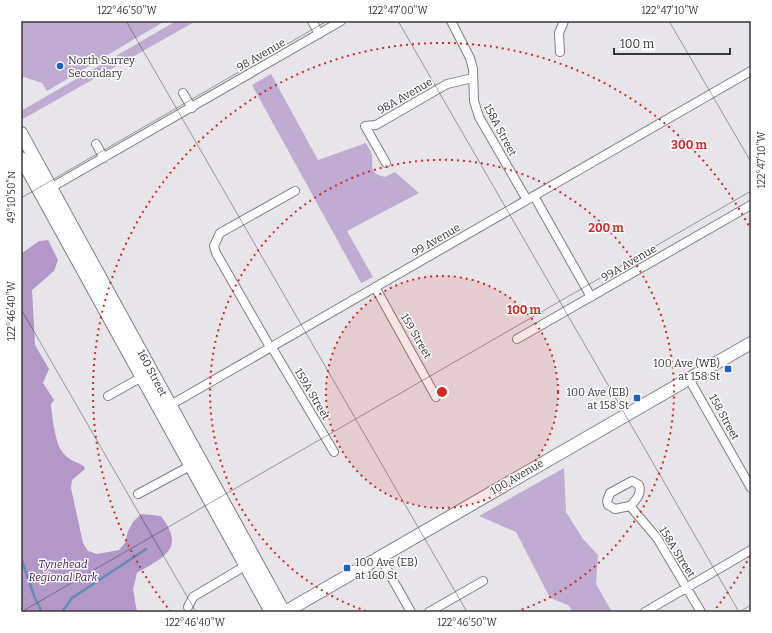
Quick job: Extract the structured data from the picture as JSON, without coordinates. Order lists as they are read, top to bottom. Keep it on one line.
{"streets":{"main road":["160 Street","100 Avenue"],"street":["98 Avenue","98A Avenue","158A Street","99 Avenue","99A Avenue","159 Street","159A Street","158 Street"]},"crossings":[["98 Avenue","160 Street"],["98A Avenue","158A Street"],["158A Street","99 Avenue"],["158A Street","99A Avenue"],["99 Avenue","159 Street"],["99 Avenue","160 Street"],["99 Avenue","159A Street"],["160 Street","100 Avenue"],["158 Street","100 Avenue"]],"parks":["Tynehead Regional Park"],"places":{"other":["North Surrey Secondary"],"transit":["100 Ave (WB) at 158 St","100 Ave (EB) at 158 St","100 Ave (EB) at 160 St"]},"scale_bar":"100 m","coordinates":["122°46'50\"W","122°47'00\"W","122°47'10\"W","49°10'50\"N","122°46'40\"W"],"rings":["300 m","200 m","100 m"]}
